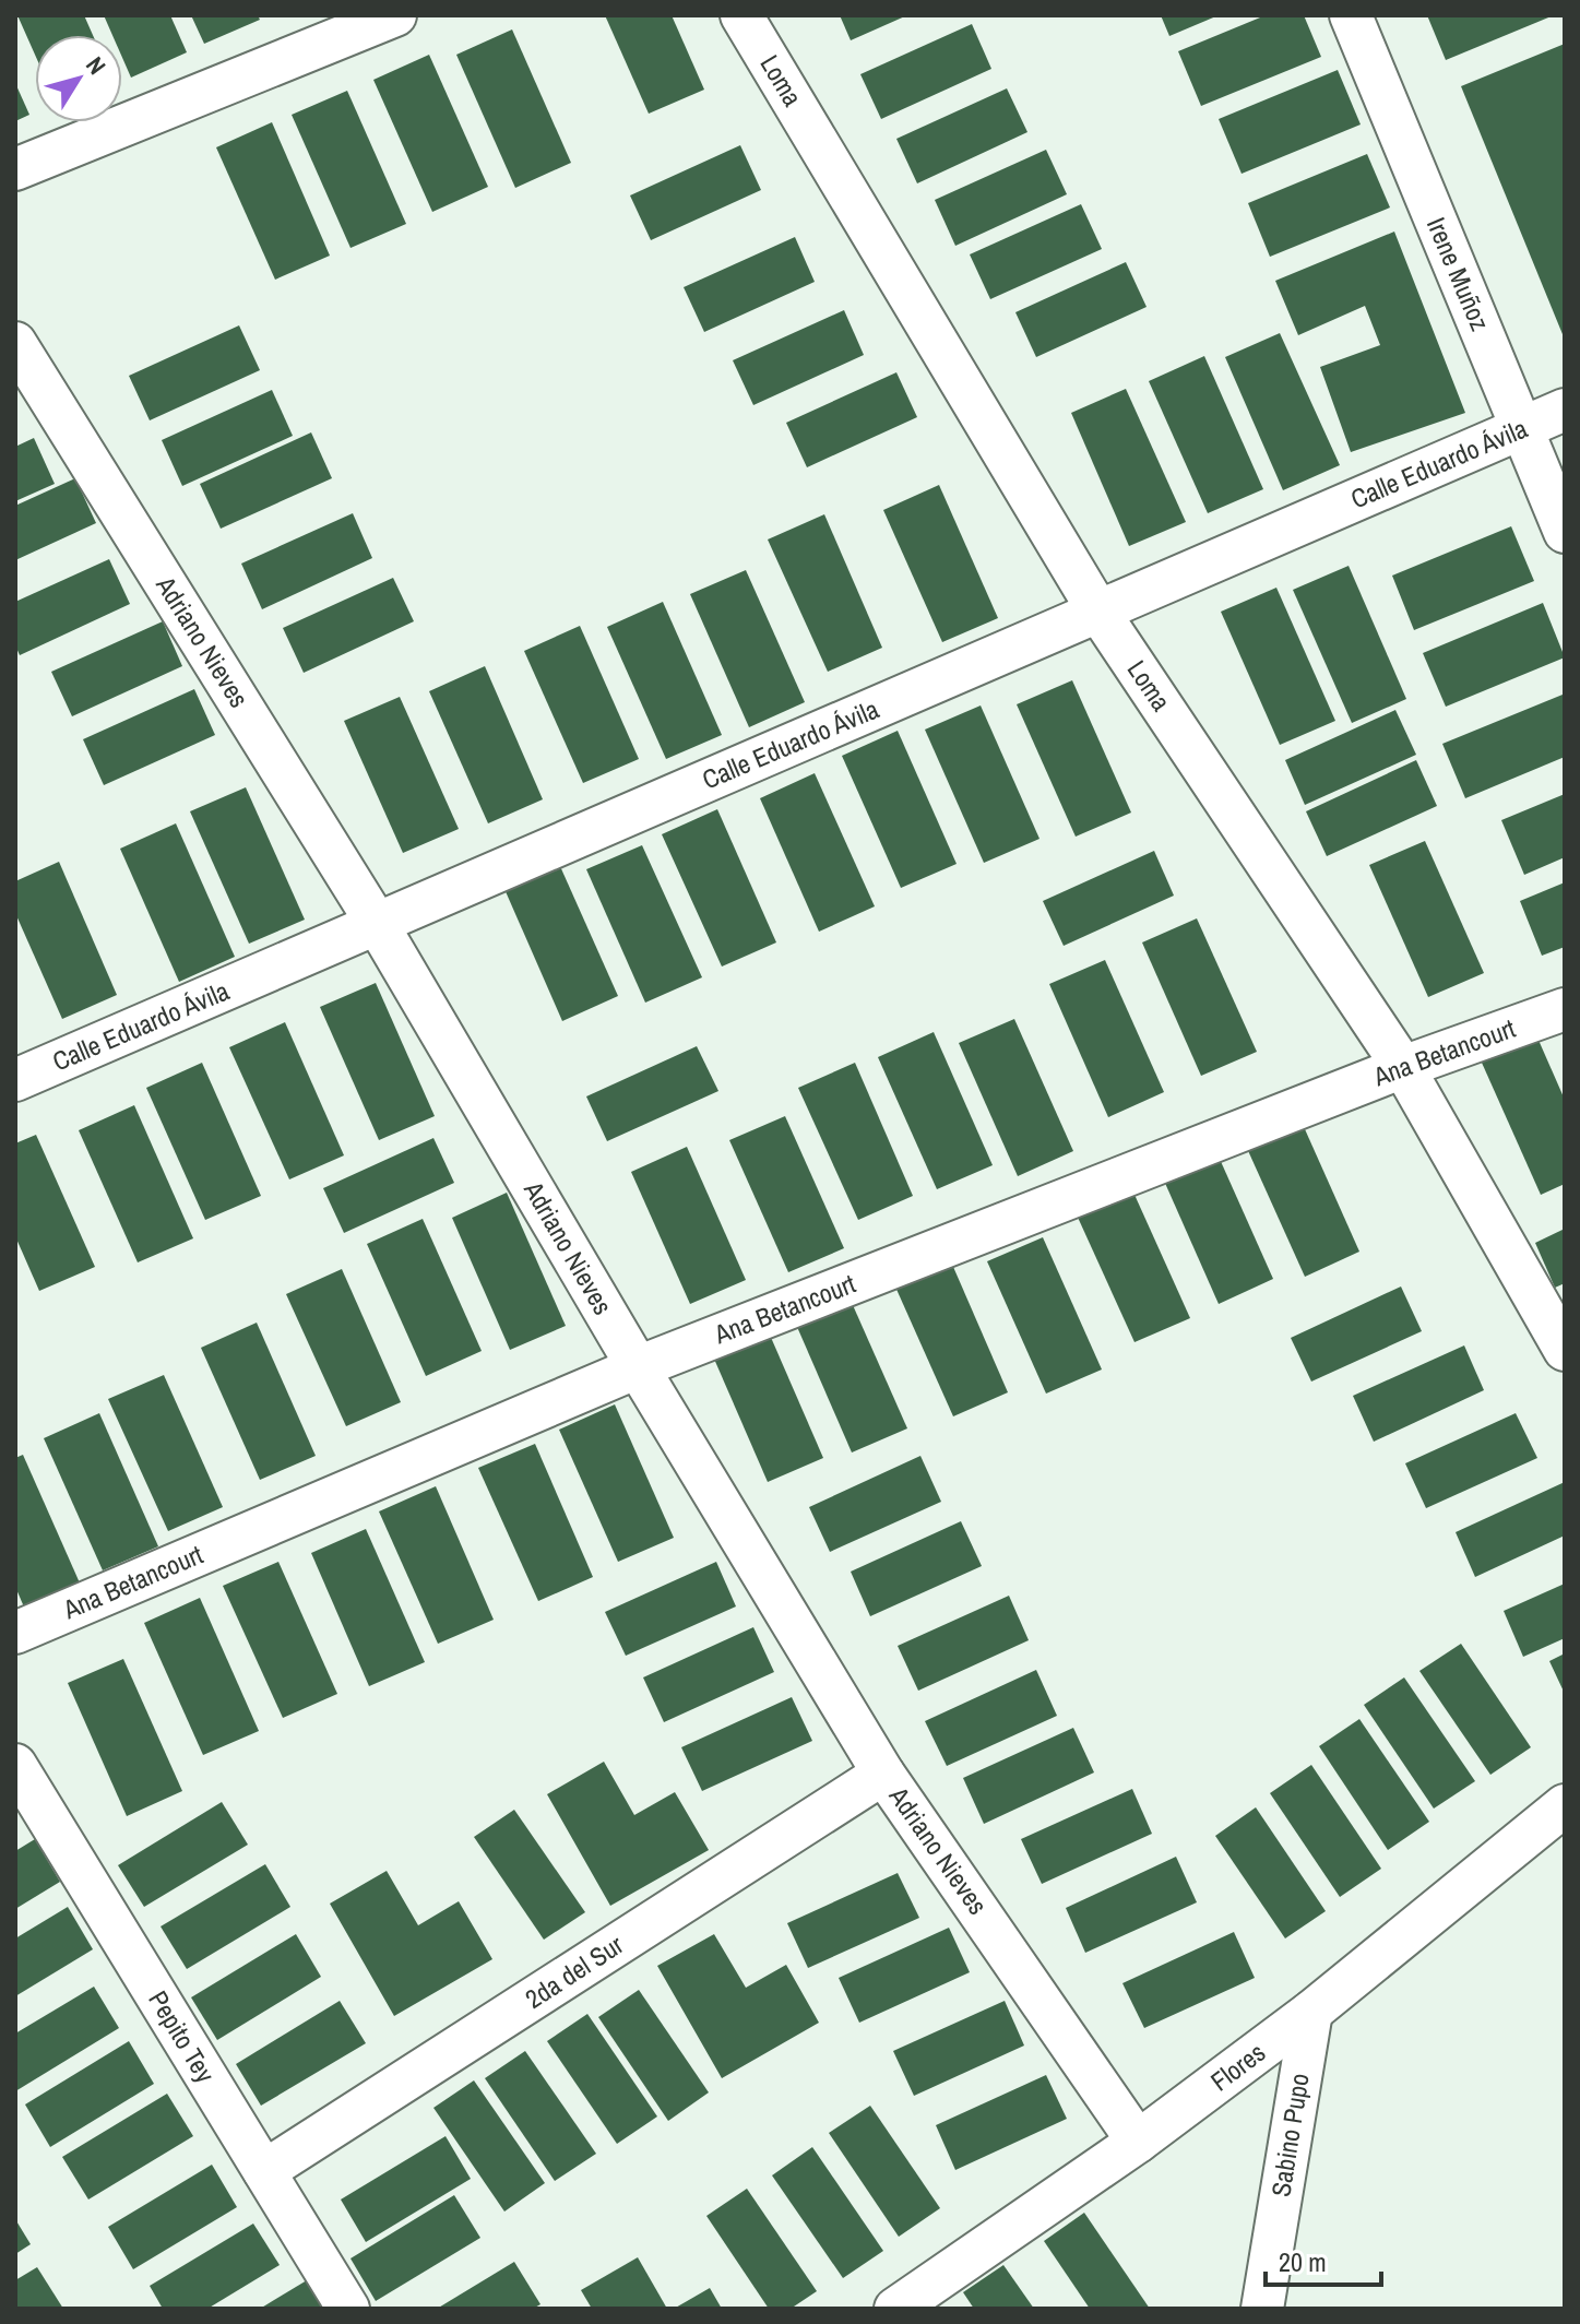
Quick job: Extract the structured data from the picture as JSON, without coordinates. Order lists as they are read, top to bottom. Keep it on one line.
{"streets":{"street":["Loma","Irene Muñoz","Calle Eduardo Ávila","Adriano Nieves","Ana Betancourt","2da del Sur","Pepito Tey","Flores","Sabino Pupo"]},"crossings":[["Loma","Calle Eduardo Ávila"],["Loma","Ana Betancourt"],["Irene Muñoz","Calle Eduardo Ávila"],["Calle Eduardo Ávila","Adriano Nieves"],["Adriano Nieves","Ana Betancourt"],["Adriano Nieves","2da del Sur"],["Adriano Nieves","Flores"],["2da del Sur","Pepito Tey"],["Flores","Sabino Pupo"]],"scale_bar":"20 m","north":"top right"}
